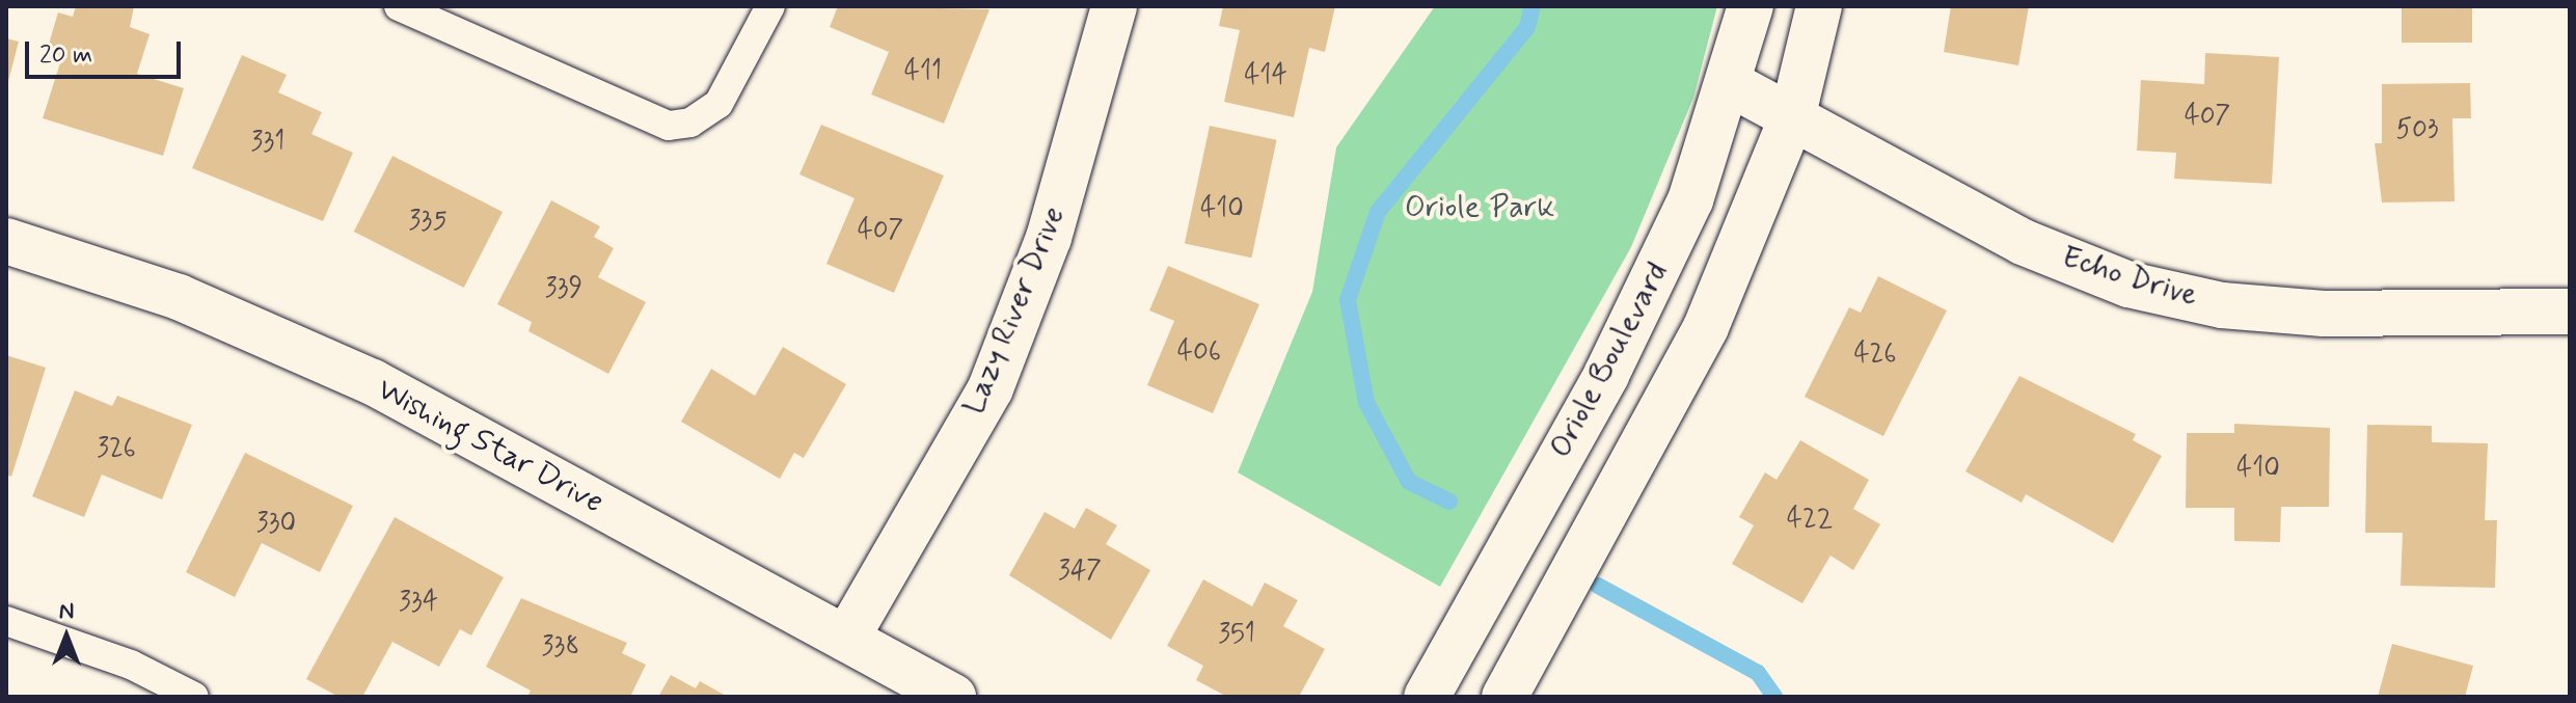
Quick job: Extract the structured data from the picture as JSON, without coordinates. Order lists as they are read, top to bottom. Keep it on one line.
{"streets":{"street":["Echo Drive","Lazy River Drive","Oriole Boulevard","Wishing Star Drive"]},"crossings":[["Echo Drive","Oriole Boulevard"],["Lazy River Drive","Wishing Star Drive"]],"parks":["Oriole Park"],"house_numbers":["411","414","407","503","331","410","335","407","339","406","426","326","410","422","330","347","334","351","338"],"scale_bar":"20 m","north":"top"}
